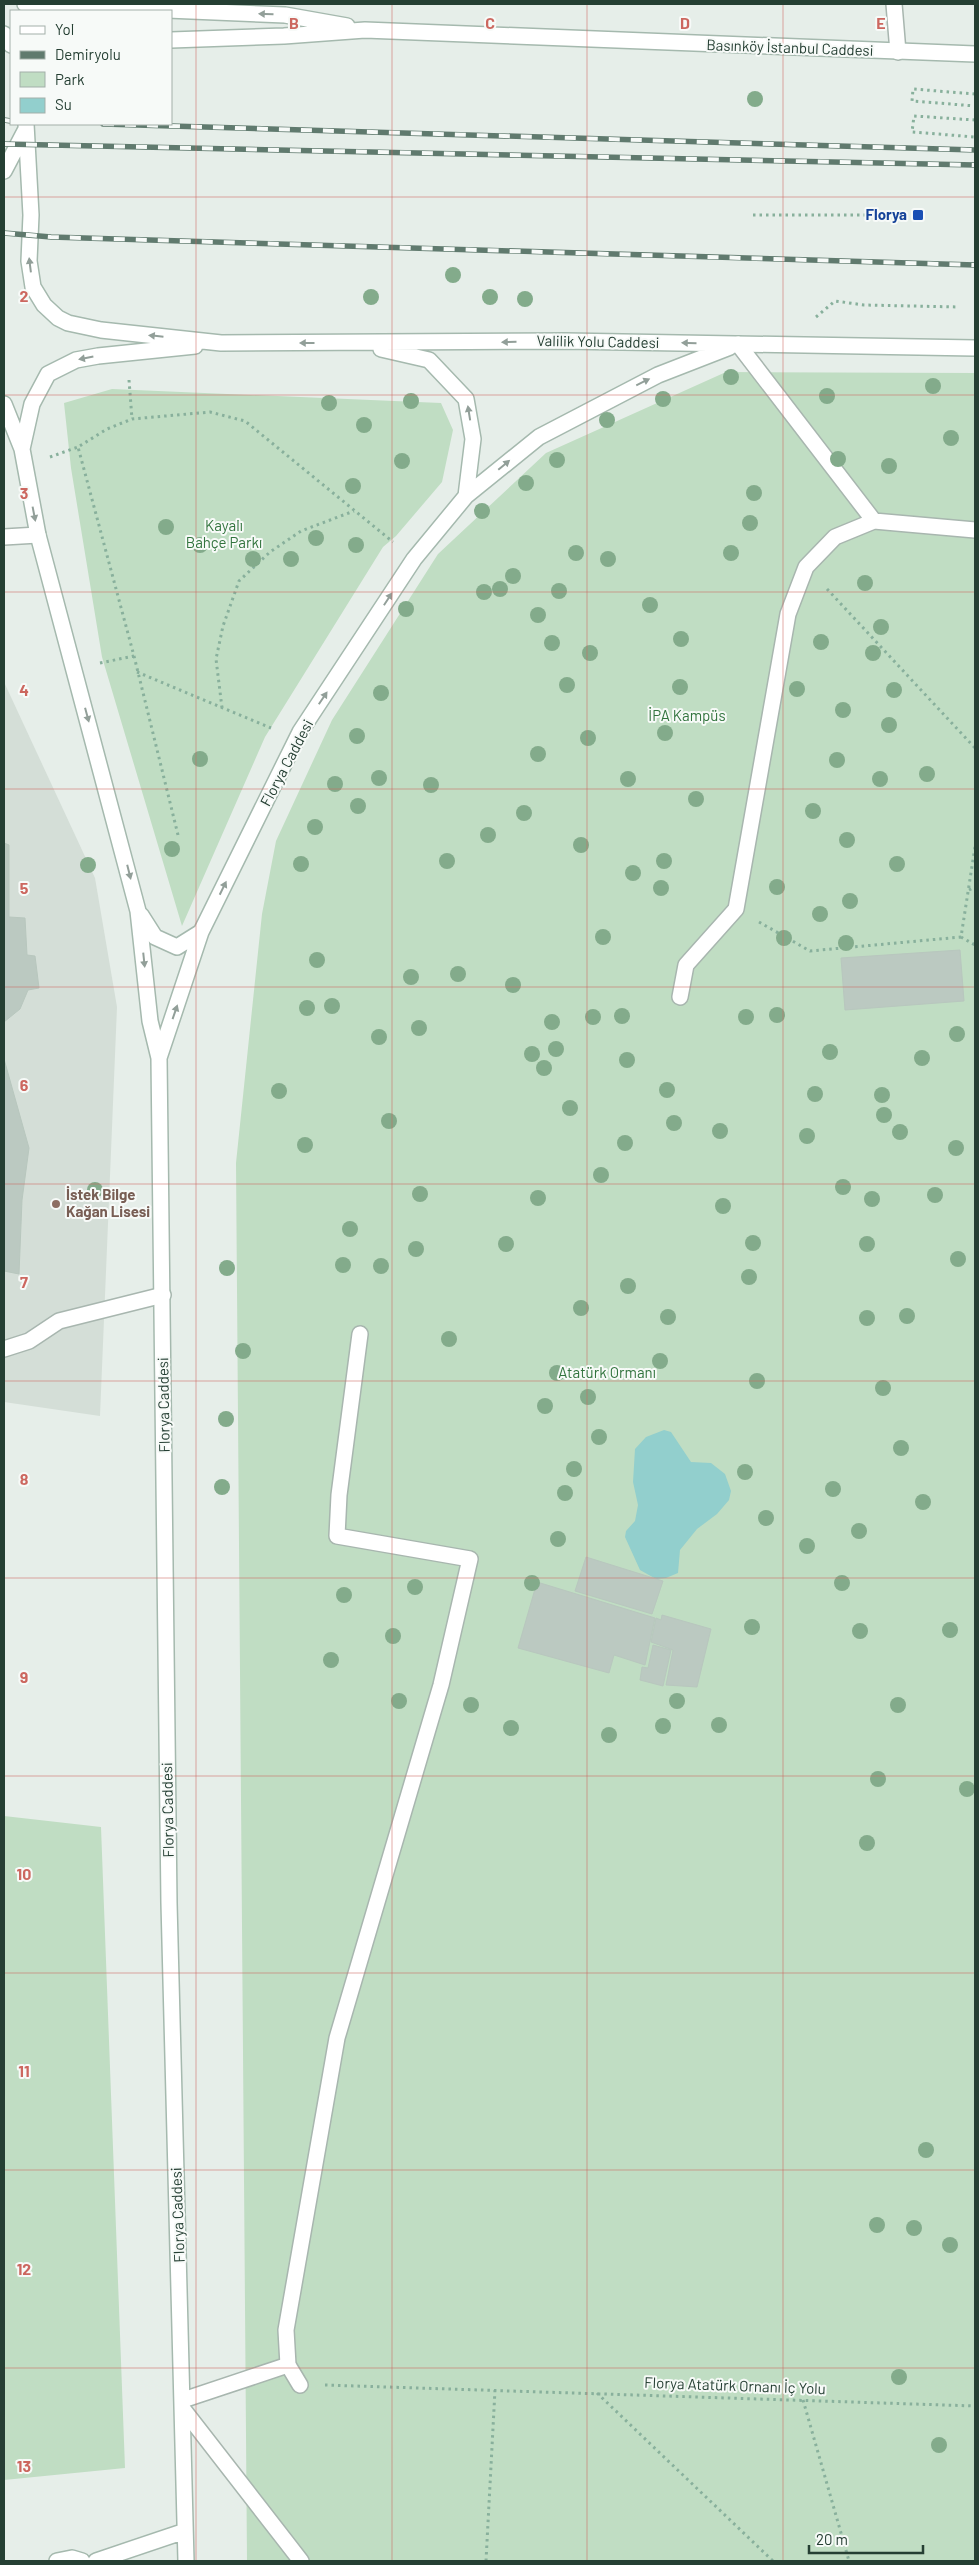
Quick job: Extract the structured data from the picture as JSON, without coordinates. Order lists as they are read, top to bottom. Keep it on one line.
{"streets":{"main road":["Basınköy İstanbul Caddesi","Valilik Yolu Caddesi","Florya Caddesi"],"path":["Florya Atatürk Ornanı İç Yolu"]},"crossings":[["Valilik Yolu Caddesi","Florya Caddesi"]],"one_way":["Valilik Yolu Caddesi"],"parks":["Kayalı Bahçe Parkı","İPA Kampüs","Atatürk Ormanı"],"places":{"transit":["Florya"],"other":["İstek Bilge Kağan Lisesi"]},"legend":["Yol","Demiryolu","Park","Su"],"scale_bar":"20 m","grid":{"columns":["B","C","D","E"],"rows":["2","3","4","5","6","7","8","9","10","11","12","13"]}}
